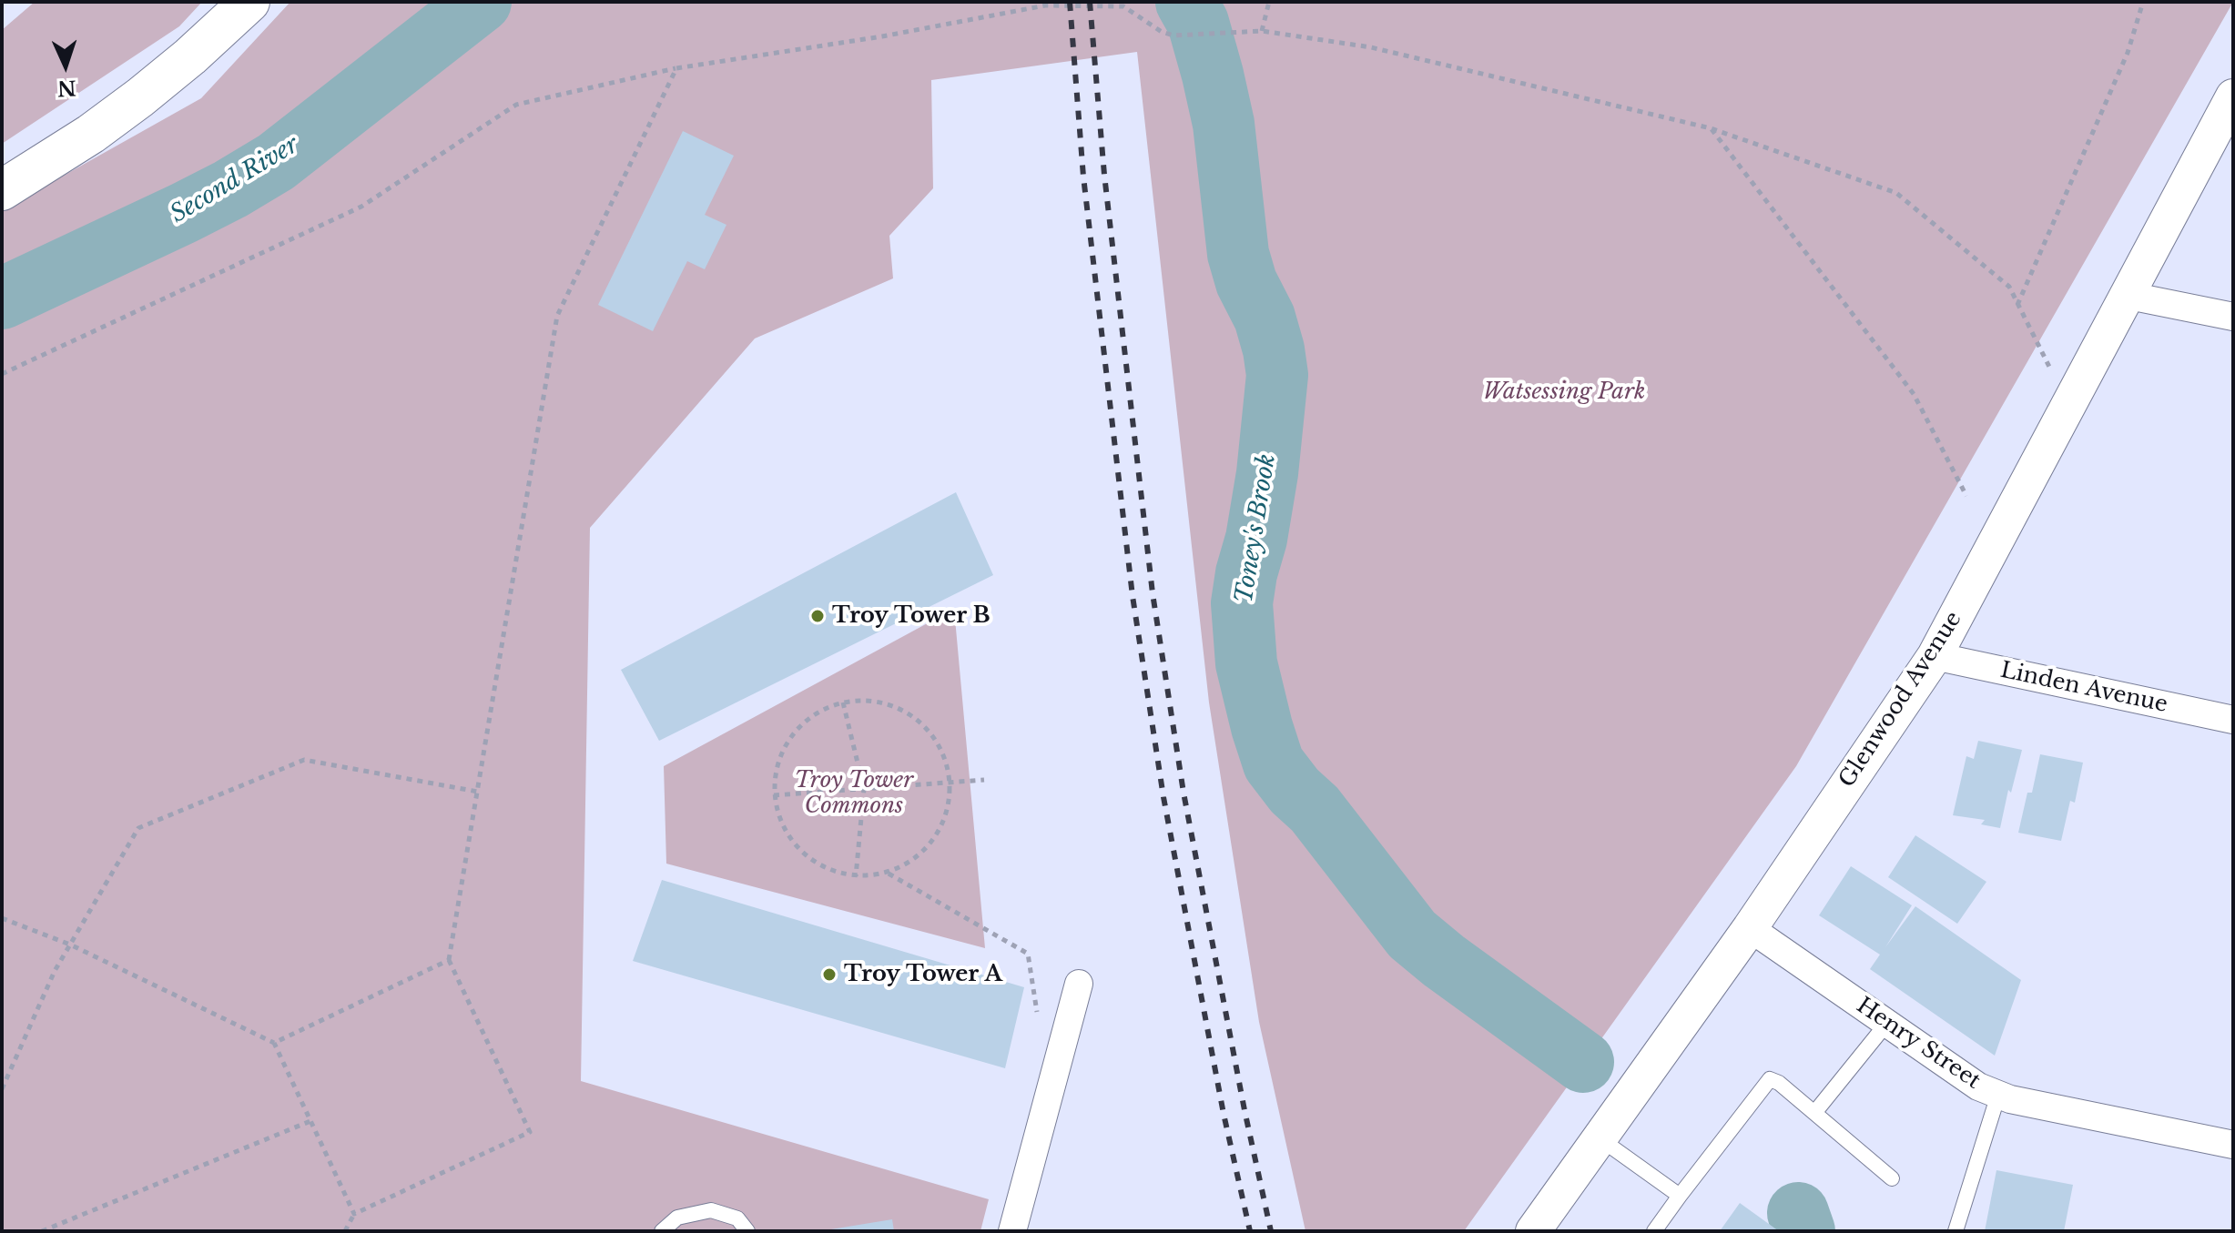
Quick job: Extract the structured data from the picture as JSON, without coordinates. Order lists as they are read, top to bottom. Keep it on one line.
{"streets":{"street":["Linden Avenue","Glenwood Avenue","Henry Street"]},"crossings":[["Linden Avenue","Glenwood Avenue"],["Glenwood Avenue","Henry Street"]],"water":["Second River","Toney's Brook"],"parks":["Watsessing Park","Troy Tower Commons"],"places":["Troy Tower B","Troy Tower A"],"north":"bottom"}
